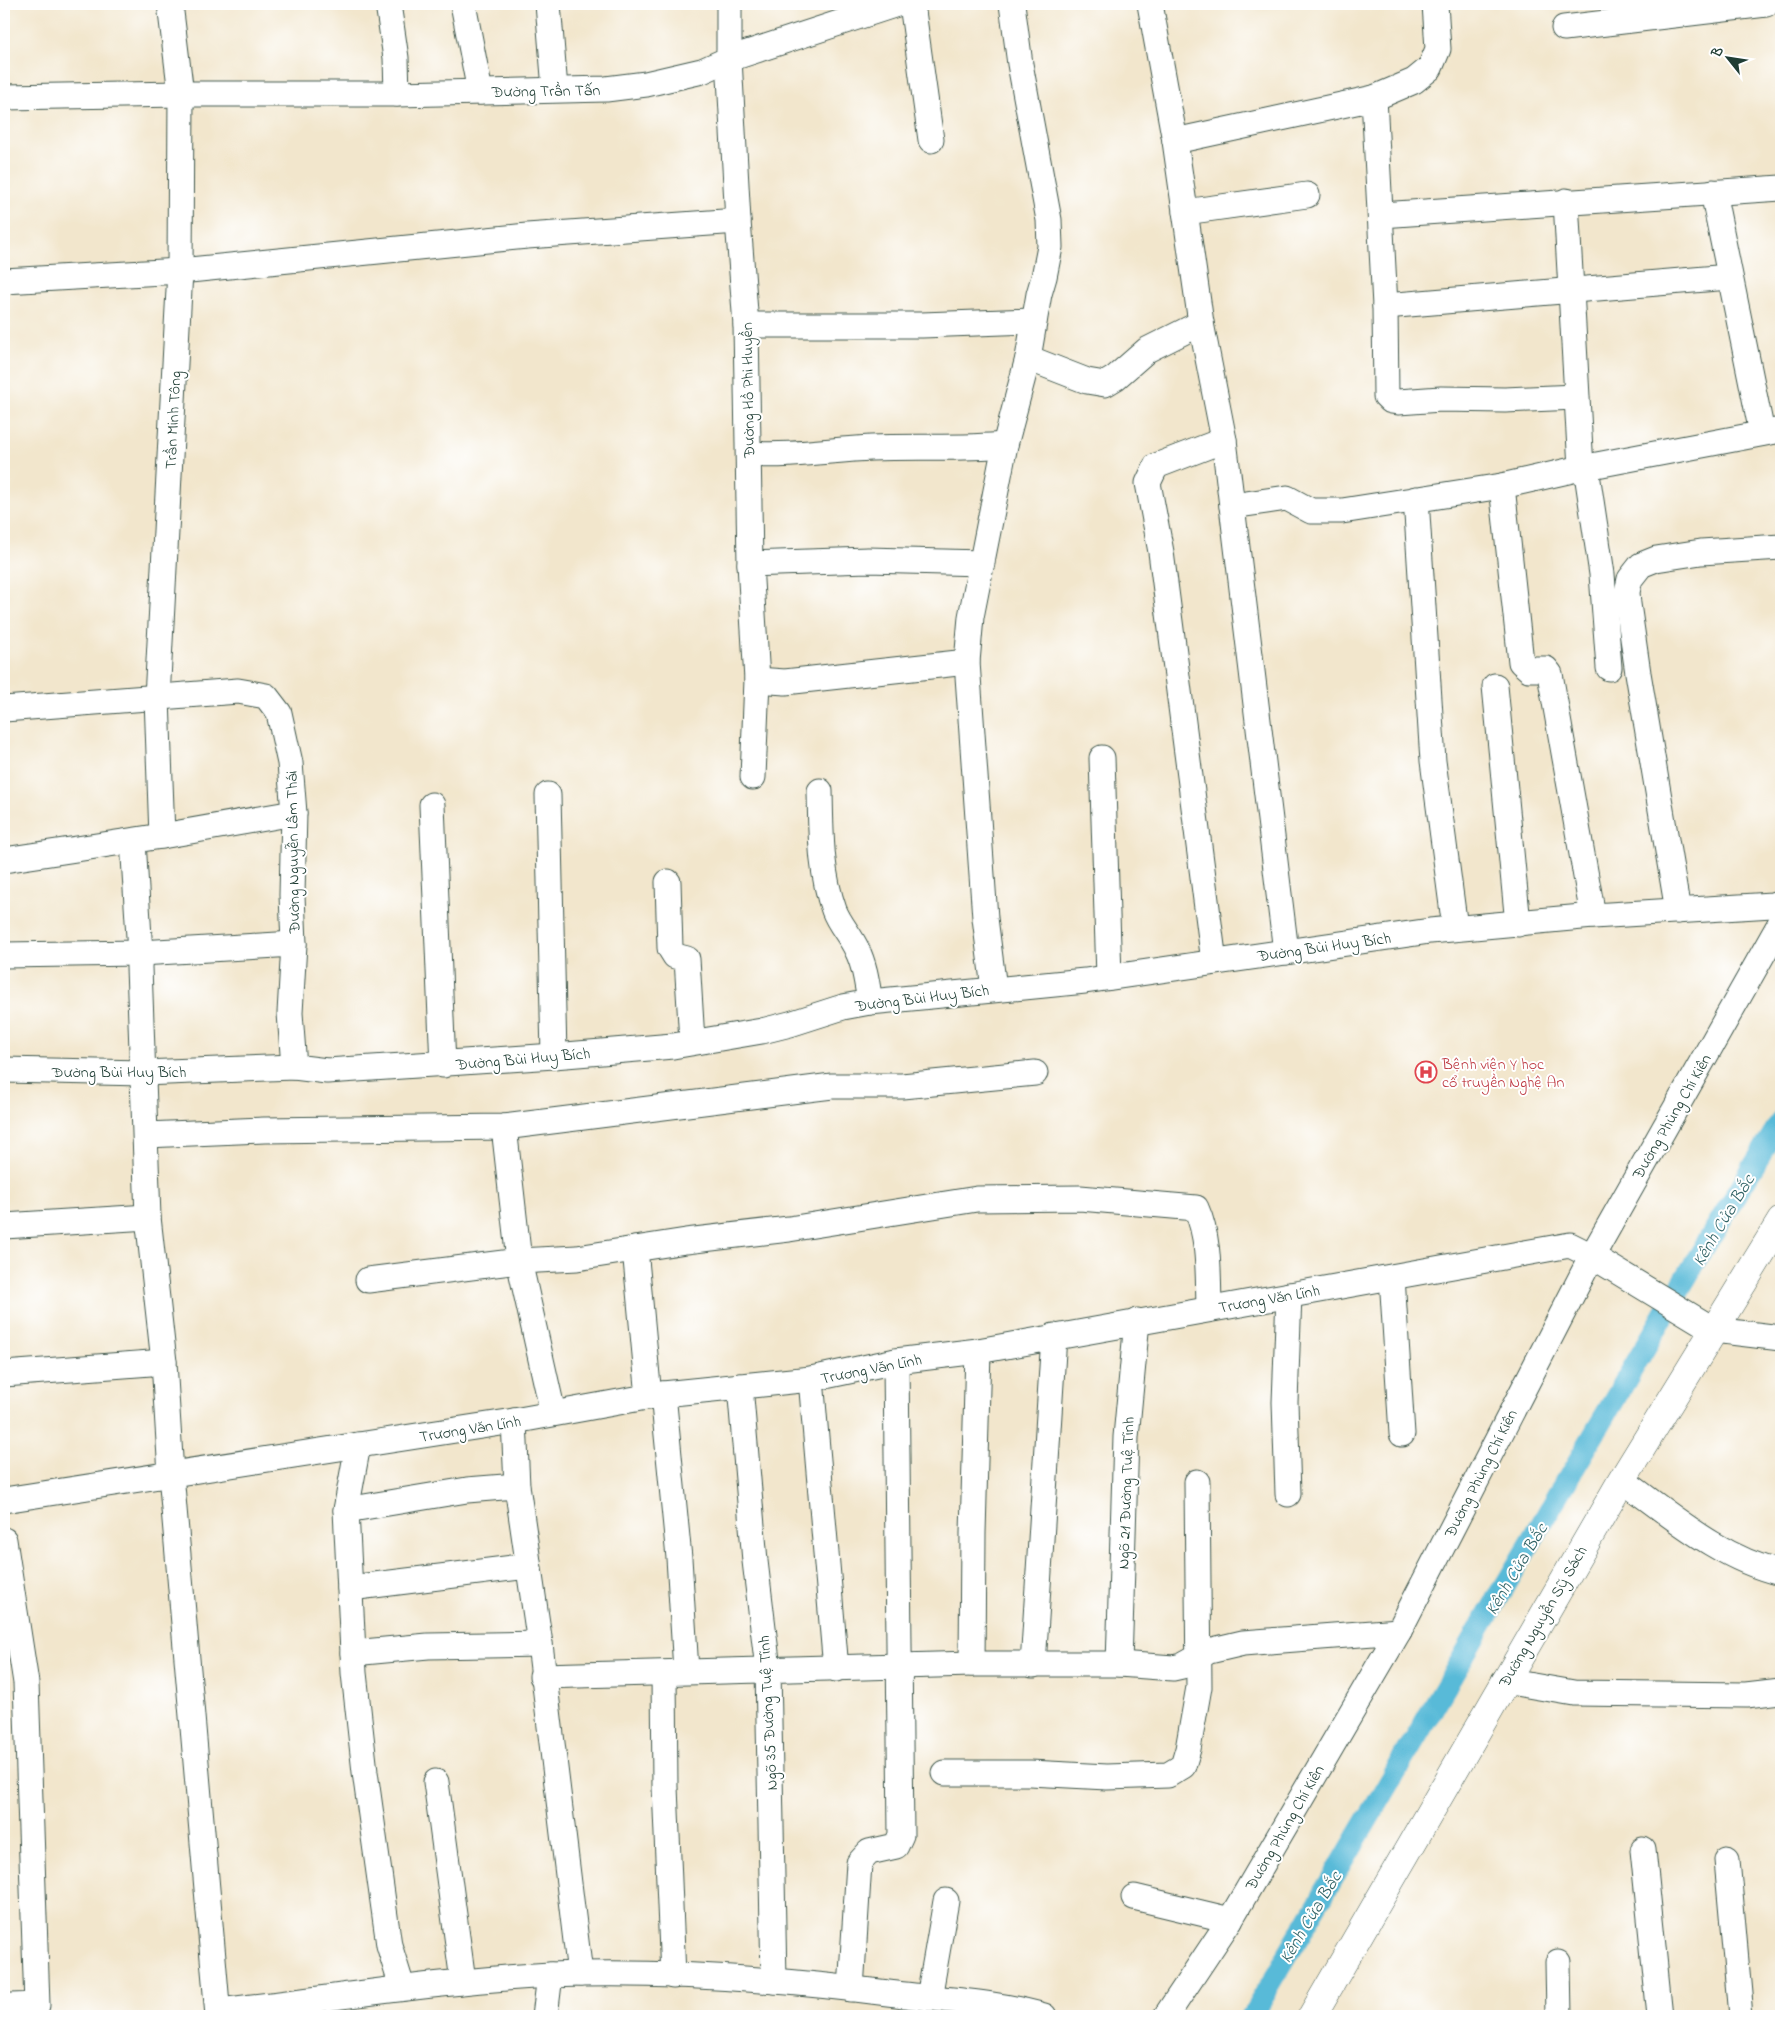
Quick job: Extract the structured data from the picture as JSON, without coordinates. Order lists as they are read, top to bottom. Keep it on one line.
{"streets":{"main road":["Đường Nguyễn Sỹ Sách"],"street":["Đường Trần Tấn","Đường Hồ Phi Huyền","Trần Minh Tông","Đường Nguyễn Lâm Thái","Đường Bùi Huy Bích","Đường Phùng Chí Kiên","Trương Văn Lĩnh","Ngõ 21 Đường Tuệ Tĩnh","Ngõ 35 Đường Tuệ Tĩnh"]},"crossings":[["Đường Trần Tấn","Đường Hồ Phi Huyền"],["Đường Trần Tấn","Trần Minh Tông"],["Trần Minh Tông","Đường Nguyễn Lâm Thái"],["Đường Nguyễn Lâm Thái","Đường Bùi Huy Bích"],["Đường Phùng Chí Kiên","Trương Văn Lĩnh"],["Trương Văn Lĩnh","Ngõ 21 Đường Tuệ Tĩnh"],["Trương Văn Lĩnh","Đường Nguyễn Sỹ Sách"],["Trương Văn Lĩnh","Ngõ 35 Đường Tuệ Tĩnh"]],"water":["Kênh Cửa Bắc"],"places":{"hospital":["Bệnh viện Y học cổ truyền Nghệ An"]},"north":"top left"}
